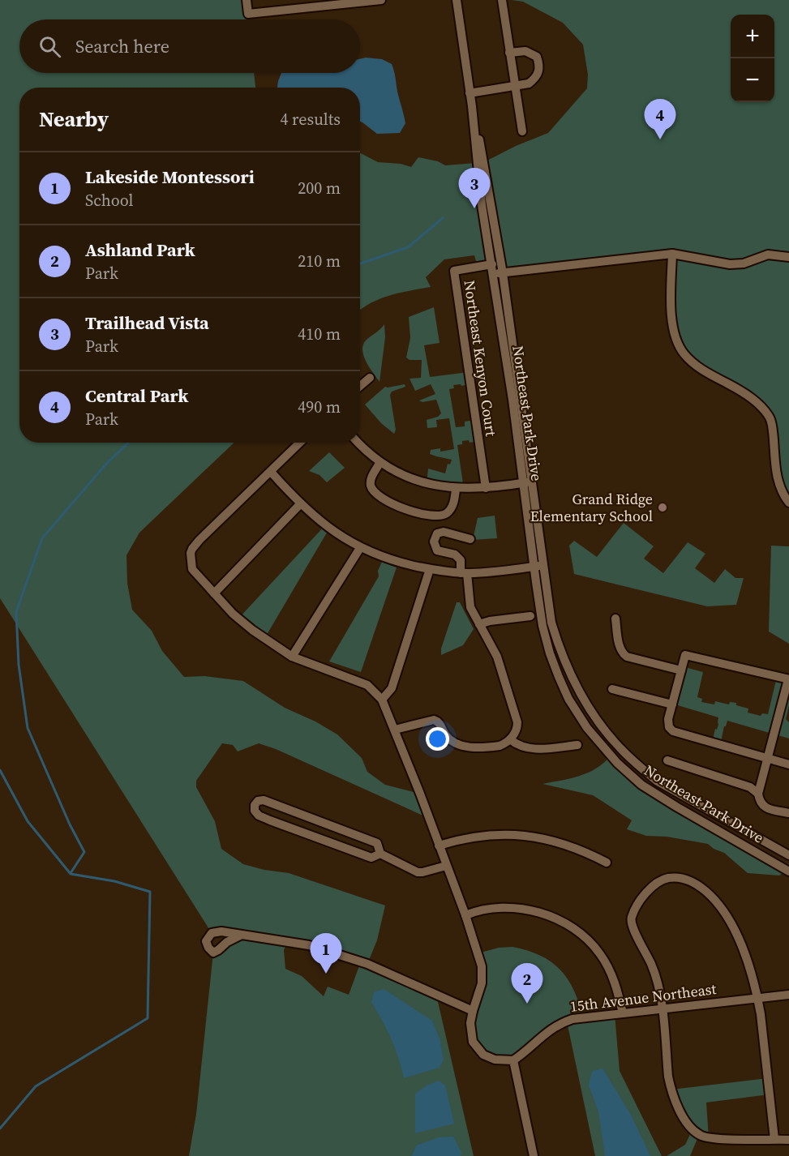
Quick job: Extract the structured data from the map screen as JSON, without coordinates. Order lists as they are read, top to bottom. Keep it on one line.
{"streets":{"street":["Northeast Kenyon Court","Northeast Park Drive","15th Avenue Northeast"]},"crossings":[["Northeast Kenyon Court","Northeast Park Drive"]],"places":["Grand Ridge Elementary School"],"page":{"map_buttons":["+","−"],"search":"Search here","heading":["Nearby","4 results"],"pins":["4","3","1","2"],"list":[{"mark":"1","name":"Lakeside Montessori","note":"School","value":"200 m"},{"mark":"2","name":"Ashland Park","note":"Park","value":"210 m"},{"mark":"3","name":"Trailhead Vista","note":"Park","value":"410 m"},{"mark":"4","name":"Central Park","note":"Park","value":"490 m"}]}}
